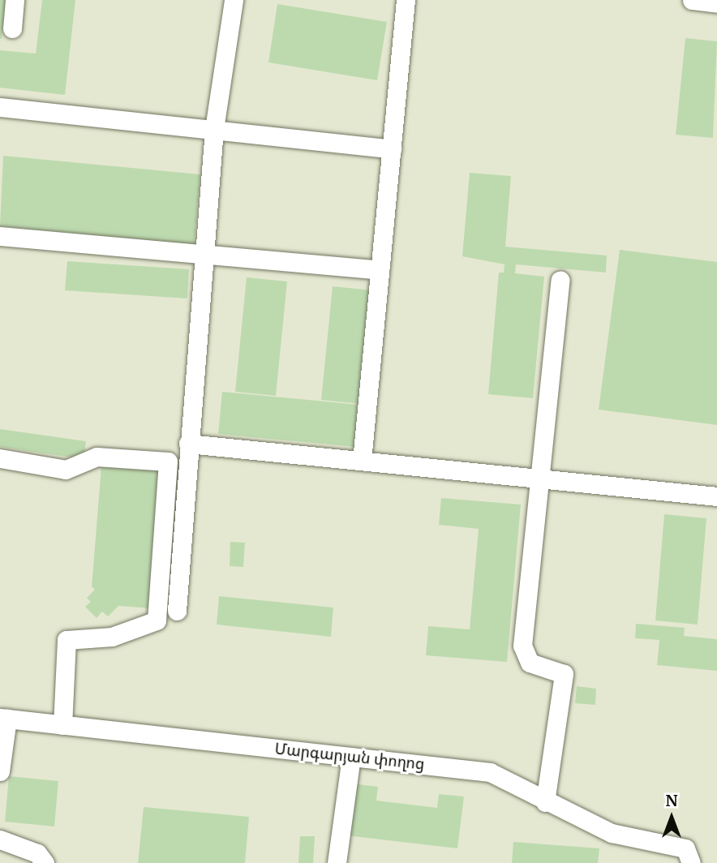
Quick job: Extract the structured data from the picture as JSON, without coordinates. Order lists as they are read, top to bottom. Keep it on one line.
{"streets":{"street":["Մարգարյան փողոց"]},"north":"top"}
